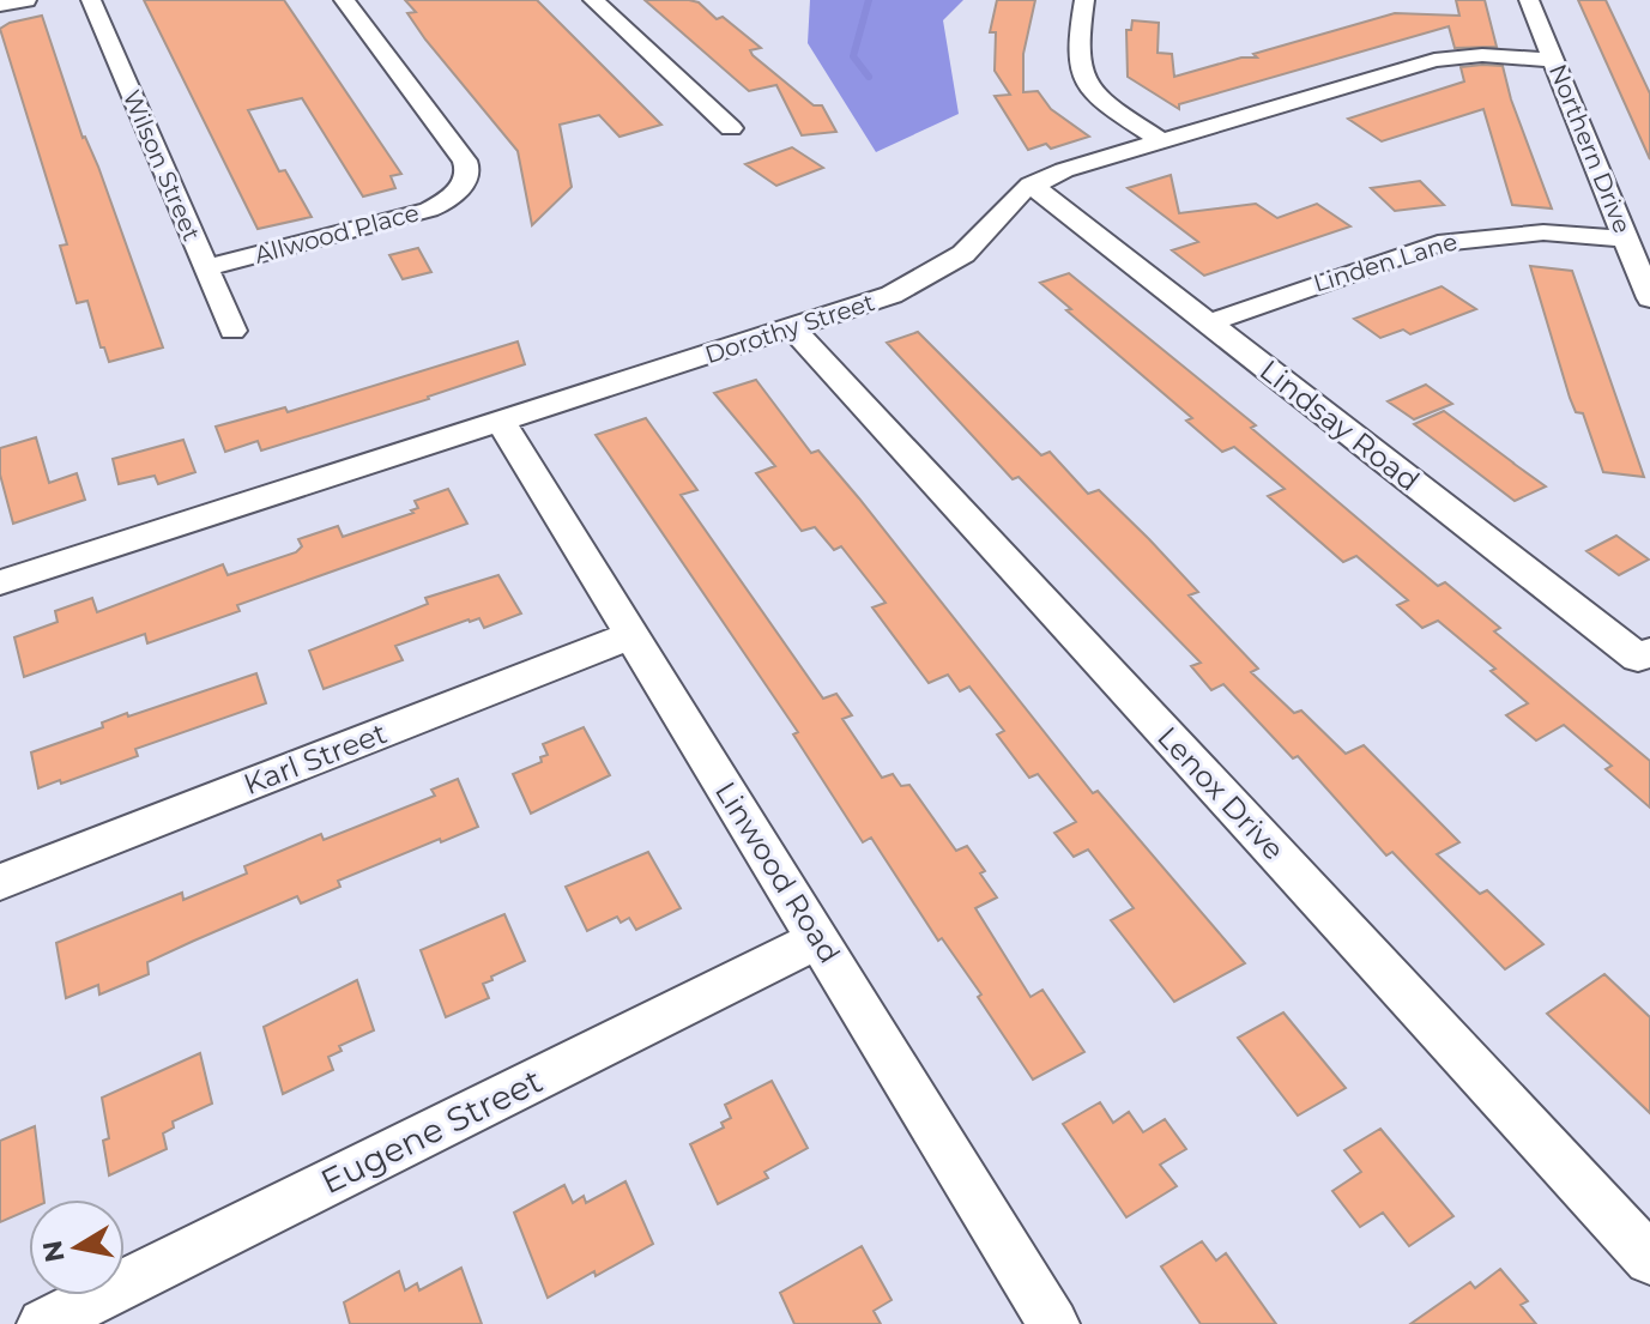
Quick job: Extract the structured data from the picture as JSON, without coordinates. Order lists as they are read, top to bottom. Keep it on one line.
{"streets":{"street":["Northern Drive","Wilson Street","Allwood Place","Linden Lane","Dorothy Street","Lindsay Road","Karl Street","Lenox Drive","Linwood Road","Eugene Street"]},"crossings":[["Northern Drive","Linden Lane"],["Northern Drive","Dorothy Street"],["Wilson Street","Allwood Place"],["Linden Lane","Lindsay Road"],["Dorothy Street","Lindsay Road"],["Dorothy Street","Lenox Drive"],["Dorothy Street","Linwood Road"],["Karl Street","Linwood Road"],["Linwood Road","Eugene Street"]],"north":"left"}
